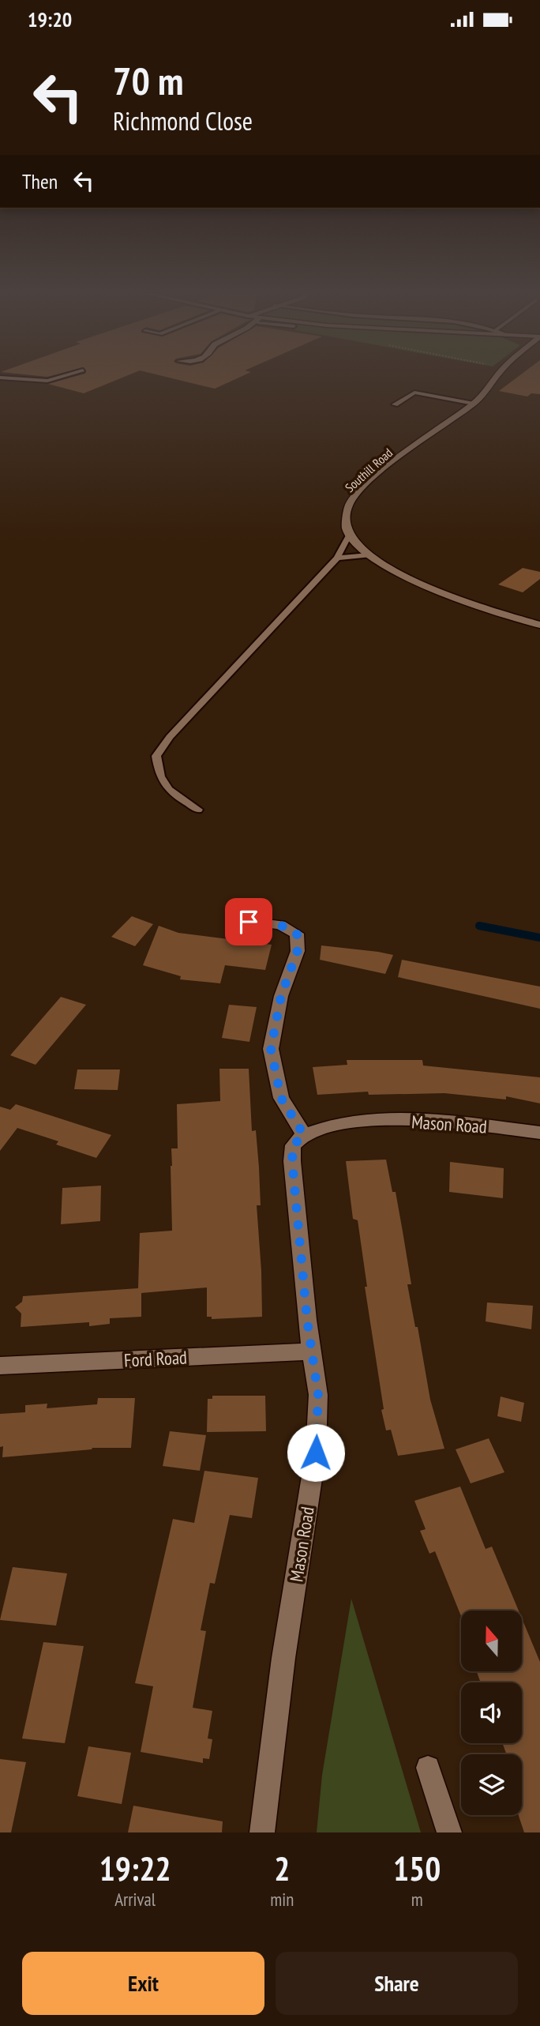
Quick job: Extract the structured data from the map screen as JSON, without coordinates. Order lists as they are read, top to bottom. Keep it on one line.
{"streets":{"street":["Southill Road","Mason Road","Ford Road"]},"crossings":[["Mason Road","Ford Road"]],"north":"top","page":{"status":"19:20","turn":["70 m","Richmond Close"],"then":"Then","eta":["19:22","Arrival","2","min","150","m"],"buttons":["Exit","Share"]}}
